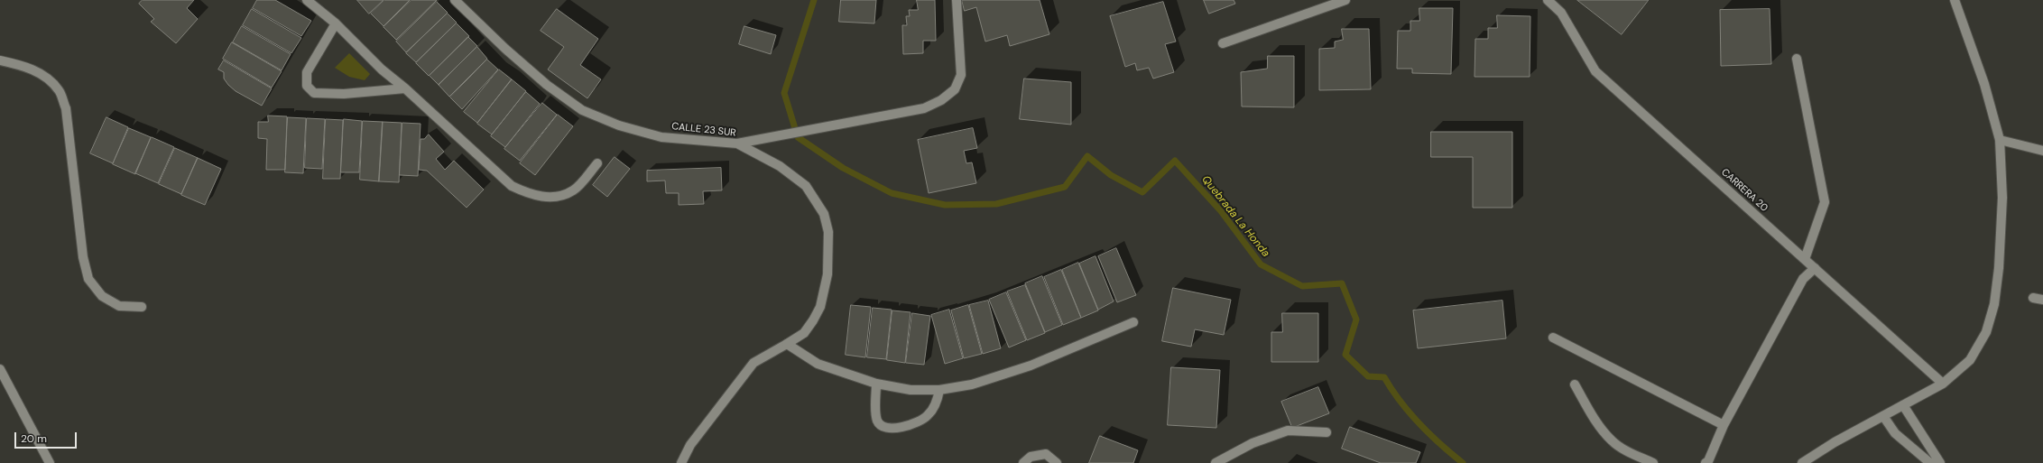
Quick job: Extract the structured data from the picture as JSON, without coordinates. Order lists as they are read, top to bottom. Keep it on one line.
{"streets":{"street":["CALLE 23 SUR","CARRERA 20"]},"water":["Quebrada La Honda"],"scale_bar":"20 m"}
